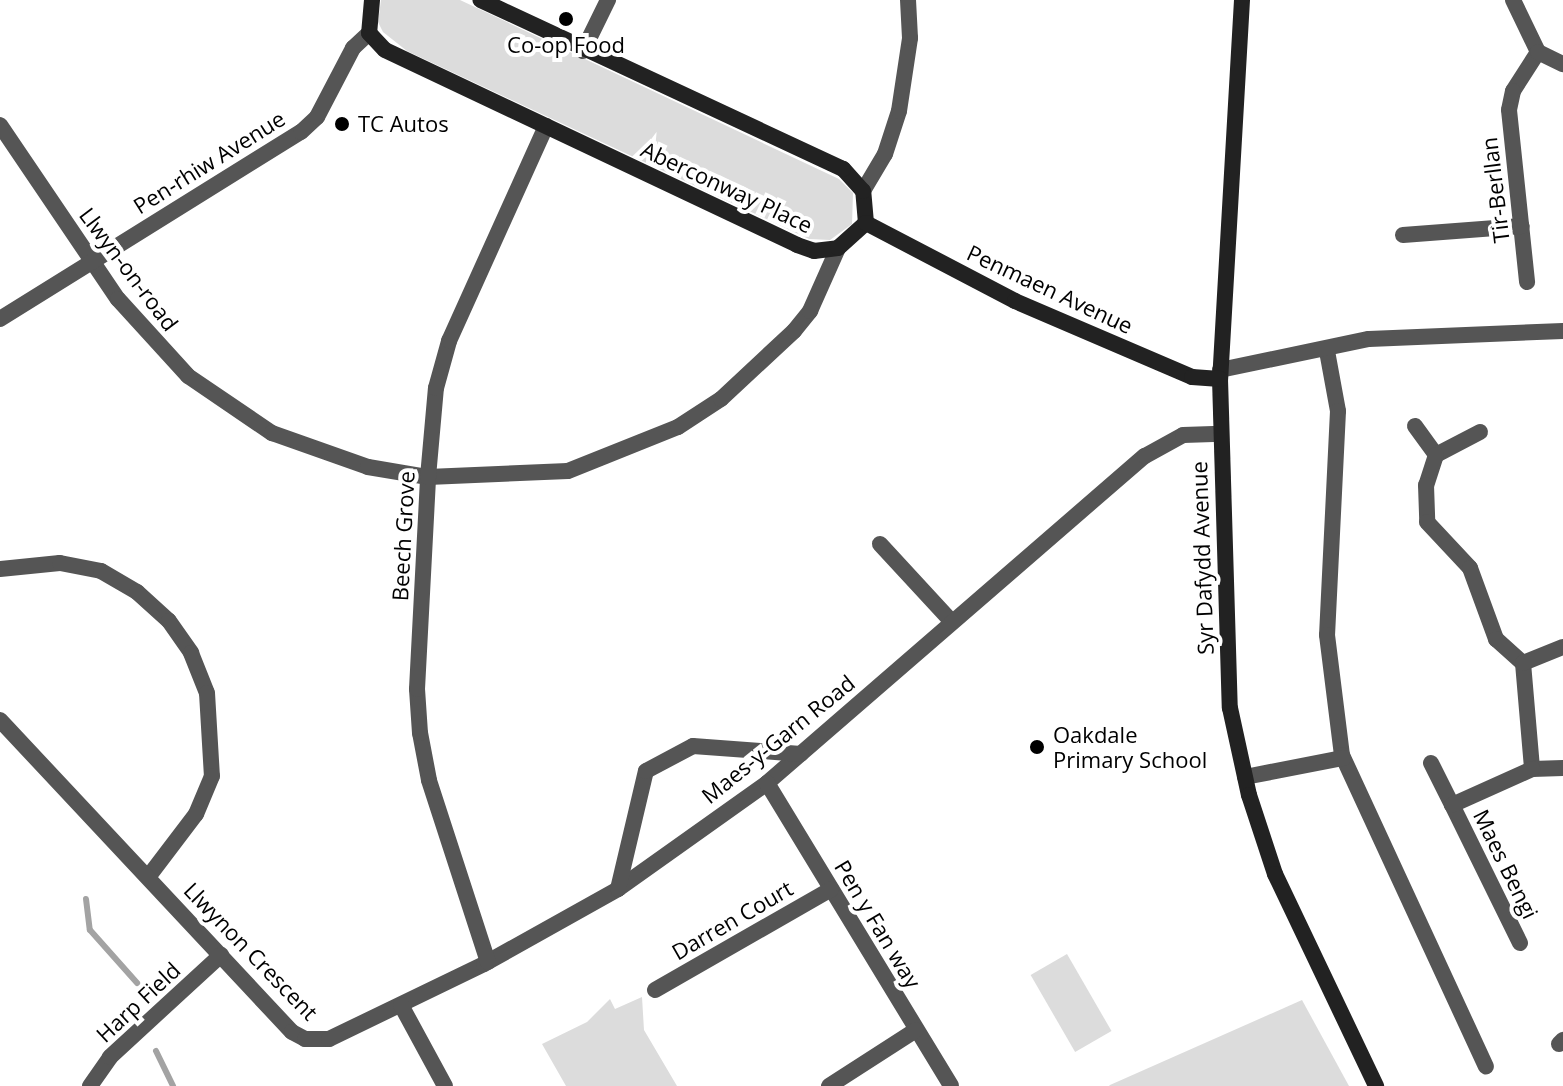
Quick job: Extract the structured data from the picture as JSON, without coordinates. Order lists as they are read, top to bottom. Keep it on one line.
{"streets":{"street":["Pen-rhiw Avenue","Aberconway Place","Tir-Berllan","Llwyn-on-road","Penmaen Avenue","Beech Grove","Syr Dafydd Avenue","Maes-y-Garn Road","Maes Bengi","Darren Court","Pen y Fan way","Llwynon Crescent","Harp Field"]},"crossings":[["Pen-rhiw Avenue","Aberconway Place"],["Pen-rhiw Avenue","Llwyn-on-road"],["Aberconway Place","Llwyn-on-road"],["Aberconway Place","Beech Grove"],["Llwyn-on-road","Beech Grove"],["Penmaen Avenue","Syr Dafydd Avenue"],["Beech Grove","Maes-y-Garn Road"],["Syr Dafydd Avenue","Maes-y-Garn Road"],["Maes-y-Garn Road","Pen y Fan way"],["Maes-y-Garn Road","Llwynon Crescent"],["Darren Court","Pen y Fan way"],["Llwynon Crescent","Harp Field"]],"places":["Co-op Food","TC Autos","Oakdale Primary School"]}
